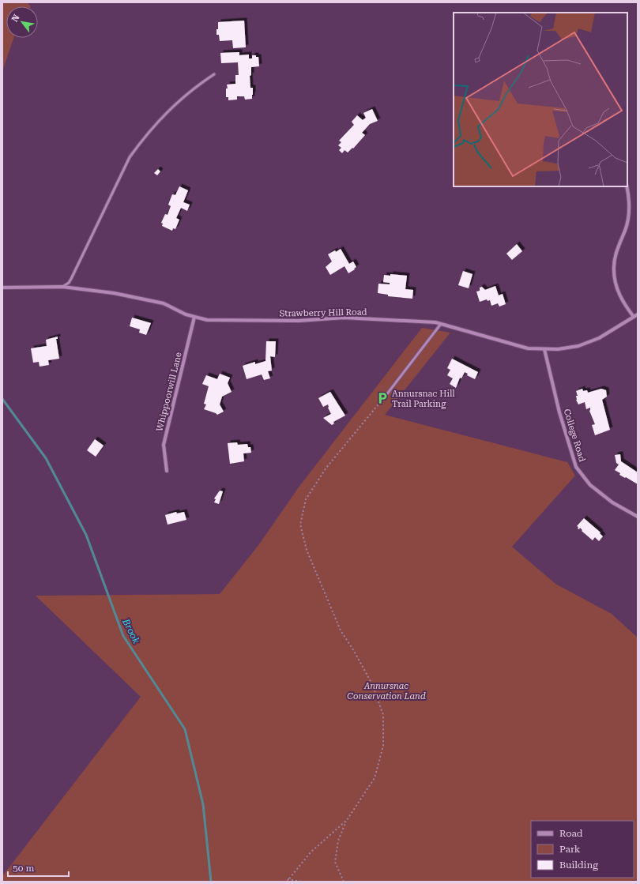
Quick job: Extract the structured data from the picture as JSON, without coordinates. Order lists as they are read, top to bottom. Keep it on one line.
{"streets":{"street":["Strawberry Hill Road","Whippoorwill Lane","College Road"]},"crossings":[["Strawberry Hill Road","Whippoorwill Lane"],["Strawberry Hill Road","College Road"]],"water":["Brook"],"parks":["Annursnac Conservation Land"],"places":{"parking":["Annursnac Hill Trail Parking"]},"legend":["Road","Park","Building"],"scale_bar":"50 m","north":"top left"}
